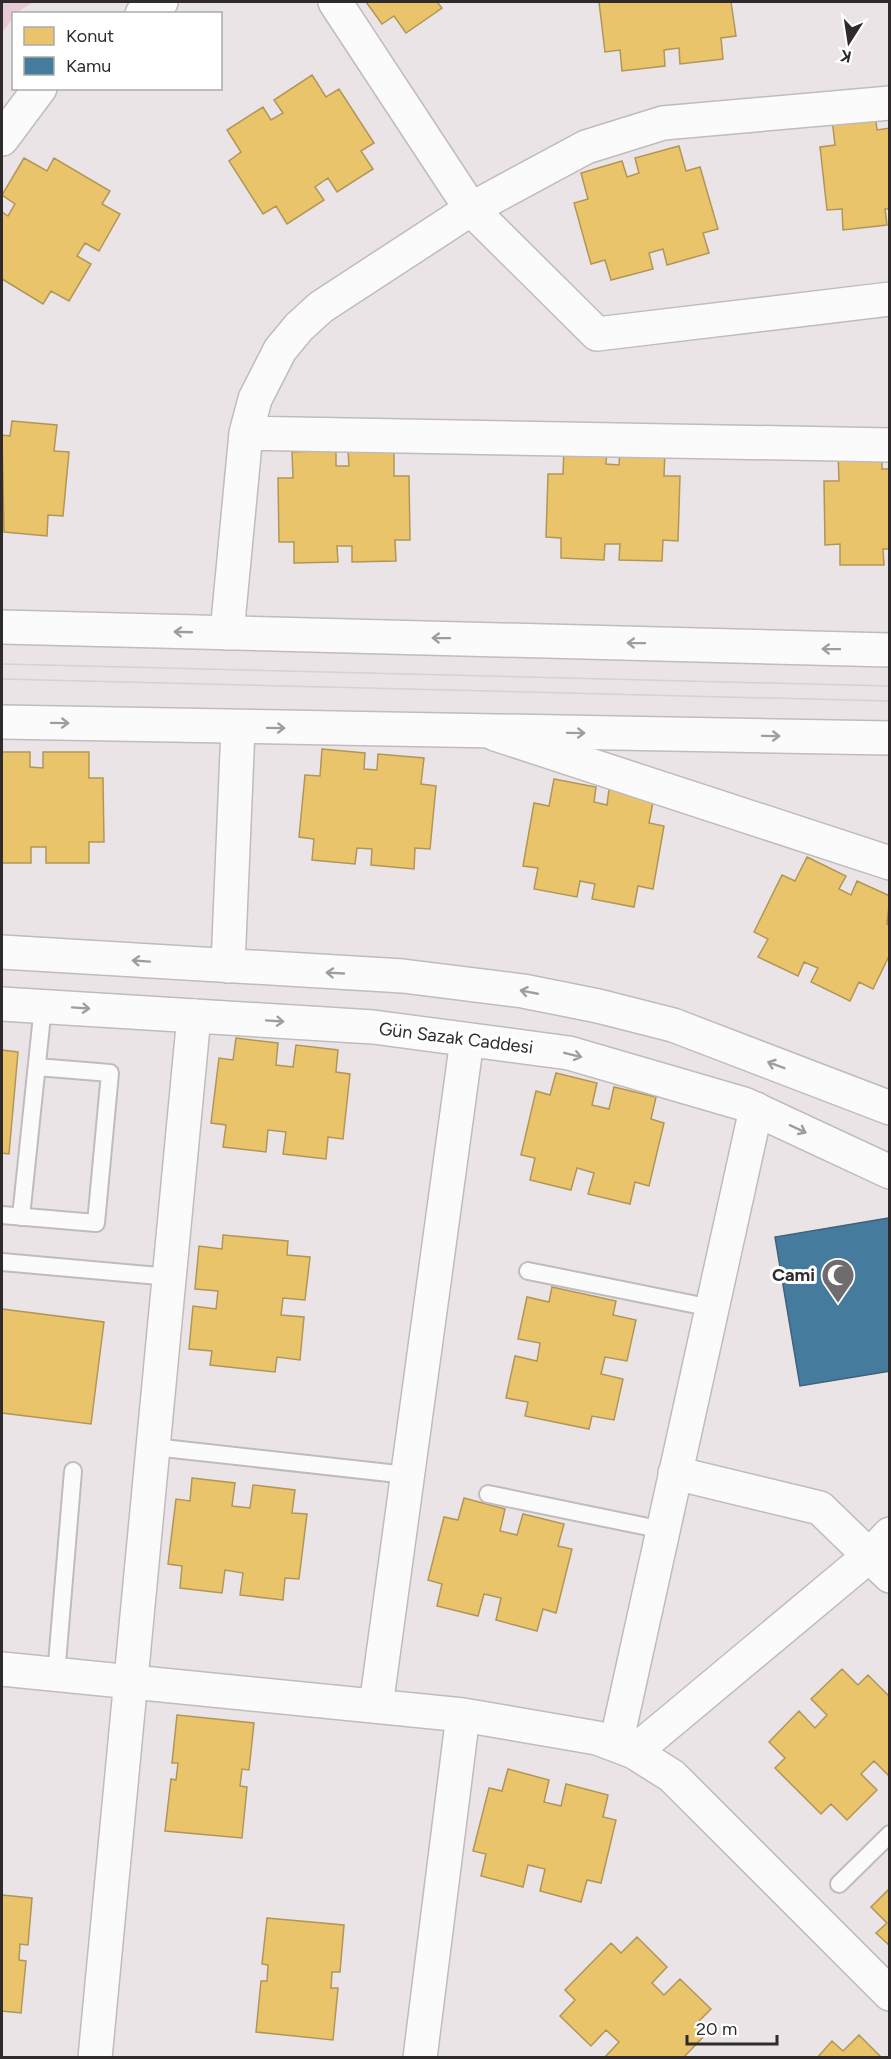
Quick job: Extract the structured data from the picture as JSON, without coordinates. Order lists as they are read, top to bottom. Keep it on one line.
{"streets":{"street":["Gün Sazak Caddesi"]},"places":{"mosque":["Cami"]},"legend":["Konut","Kamu"],"scale_bar":"20 m","north":"bottom"}
